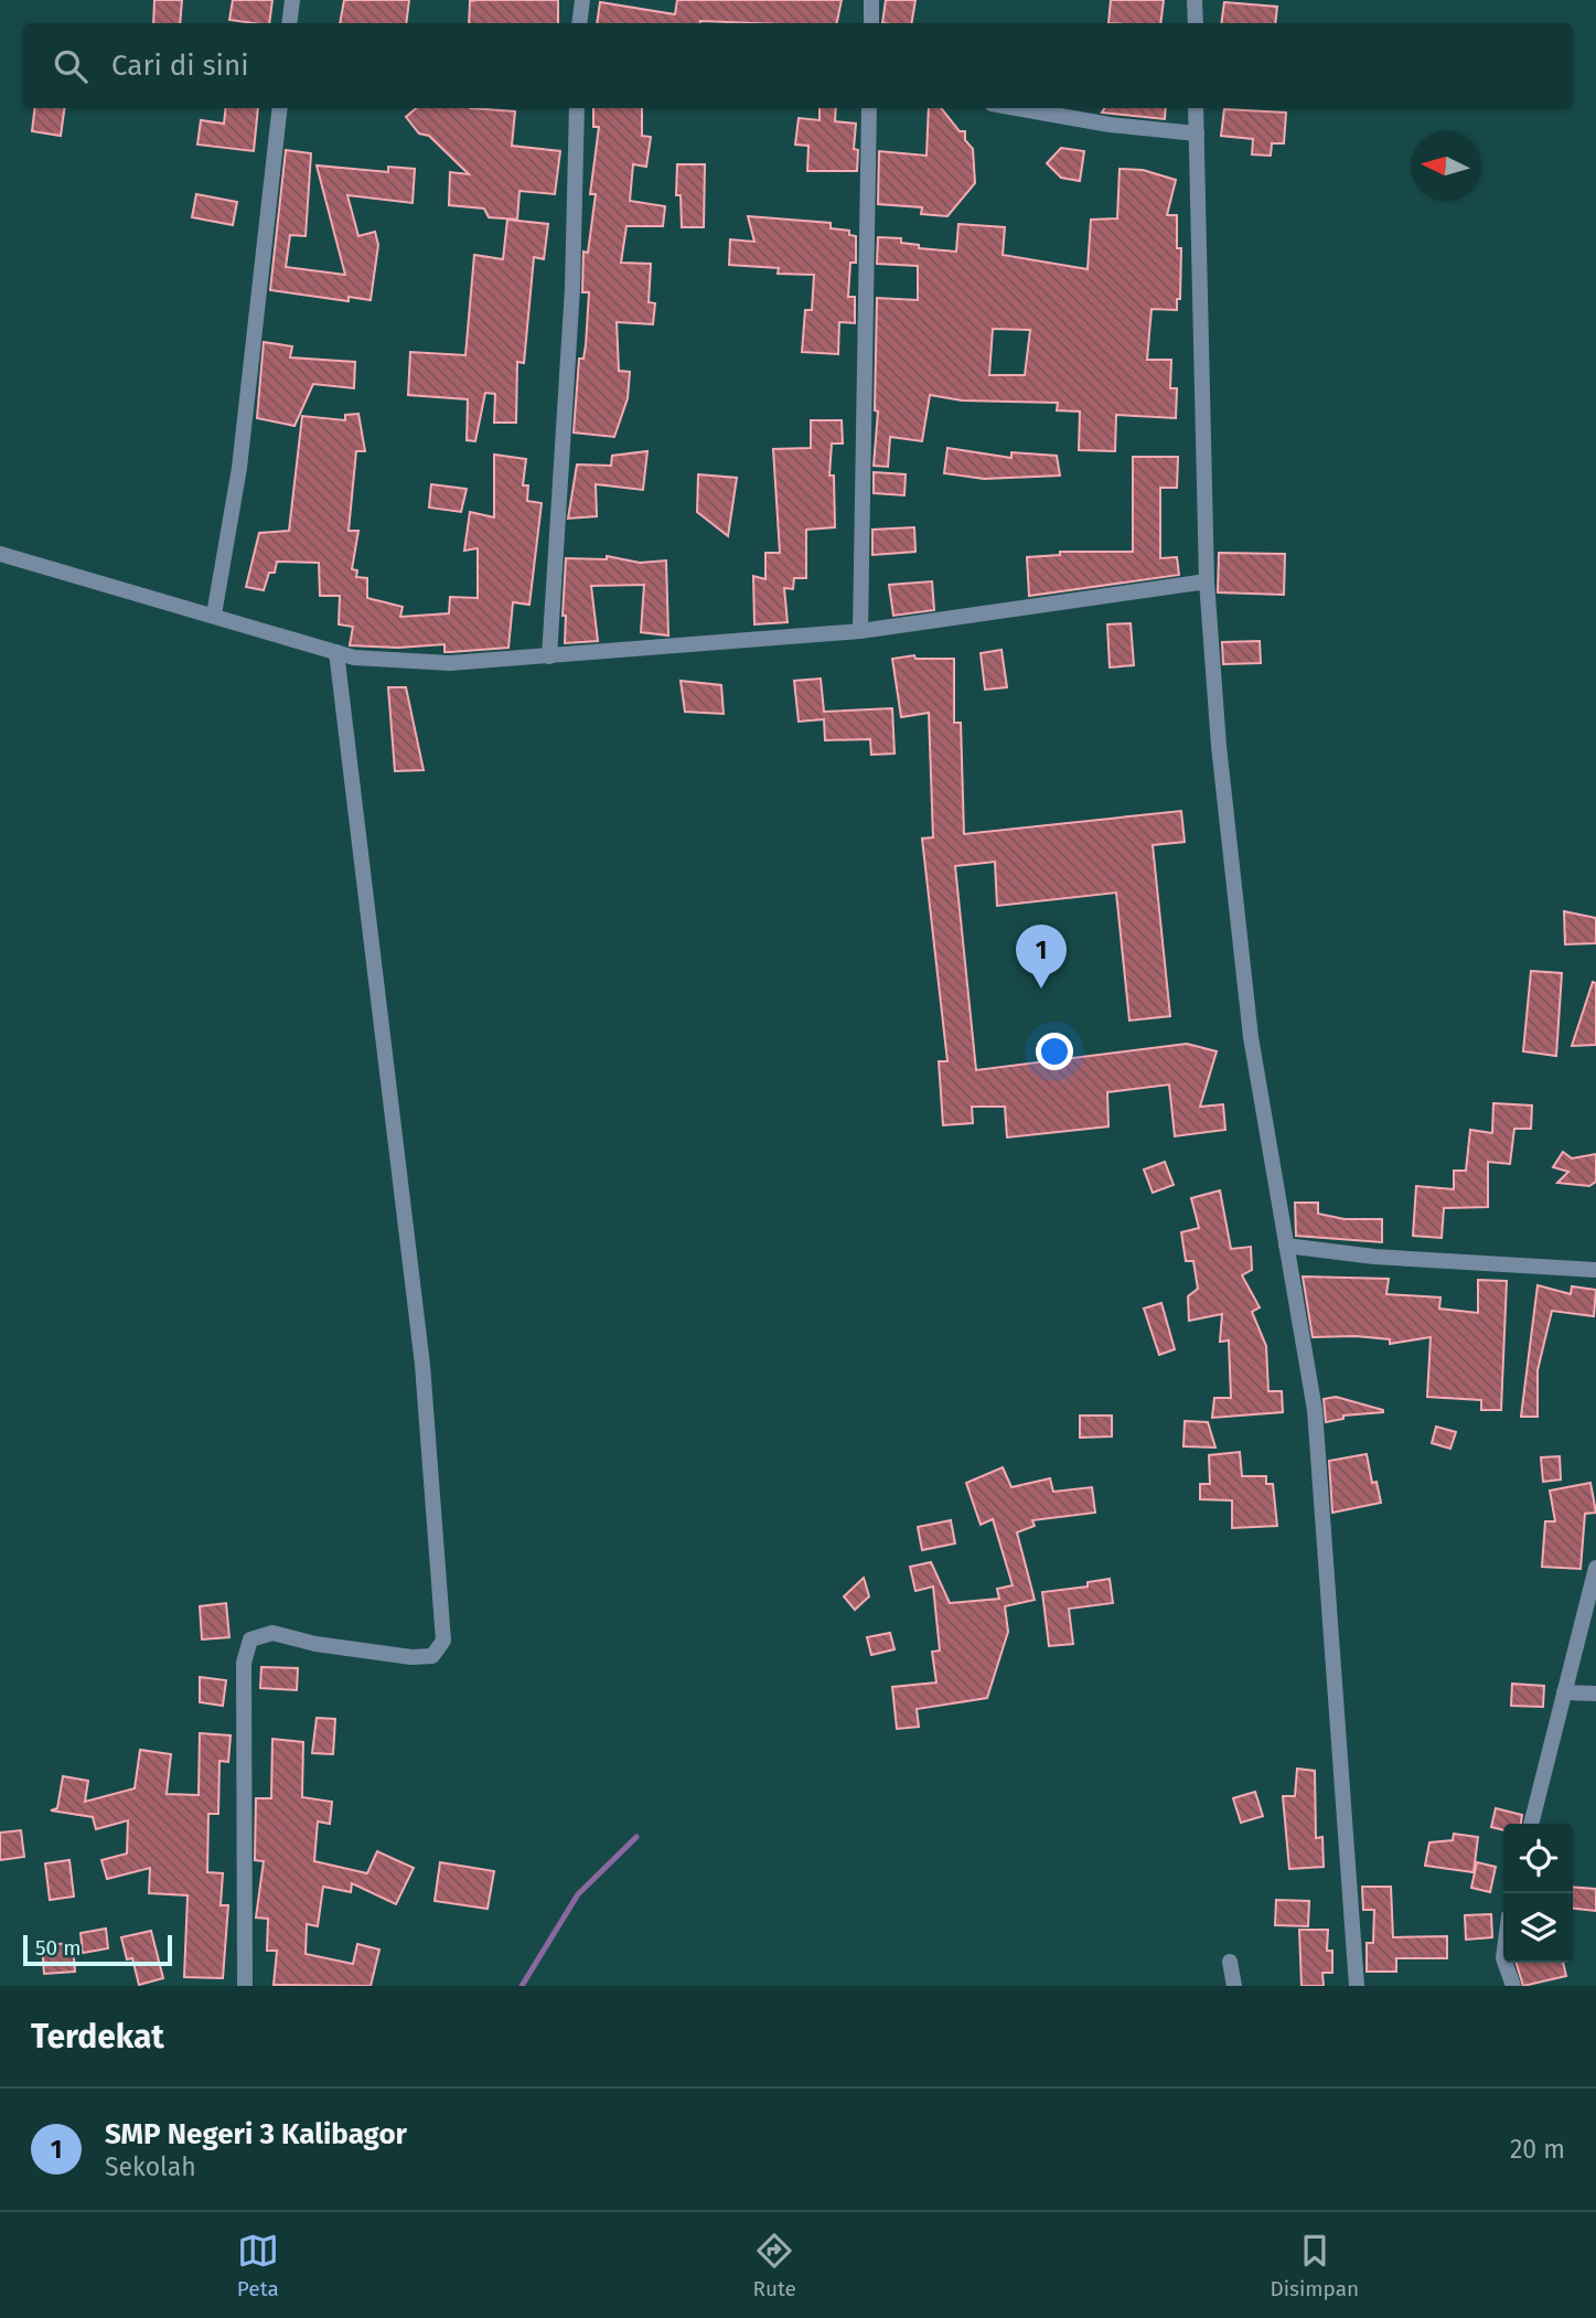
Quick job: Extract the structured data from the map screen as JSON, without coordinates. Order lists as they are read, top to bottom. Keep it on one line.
{"scale_bar":"50 m","north":"left","page":{"search":"Cari di sini","pins":"1","scale":"50 m","heading":"Terdekat","list":[{"mark":"1","name":"SMP Negeri 3 Kalibagor","note":"Sekolah","value":"20 m"}],"nav":["Peta","Rute","Disimpan"]}}
